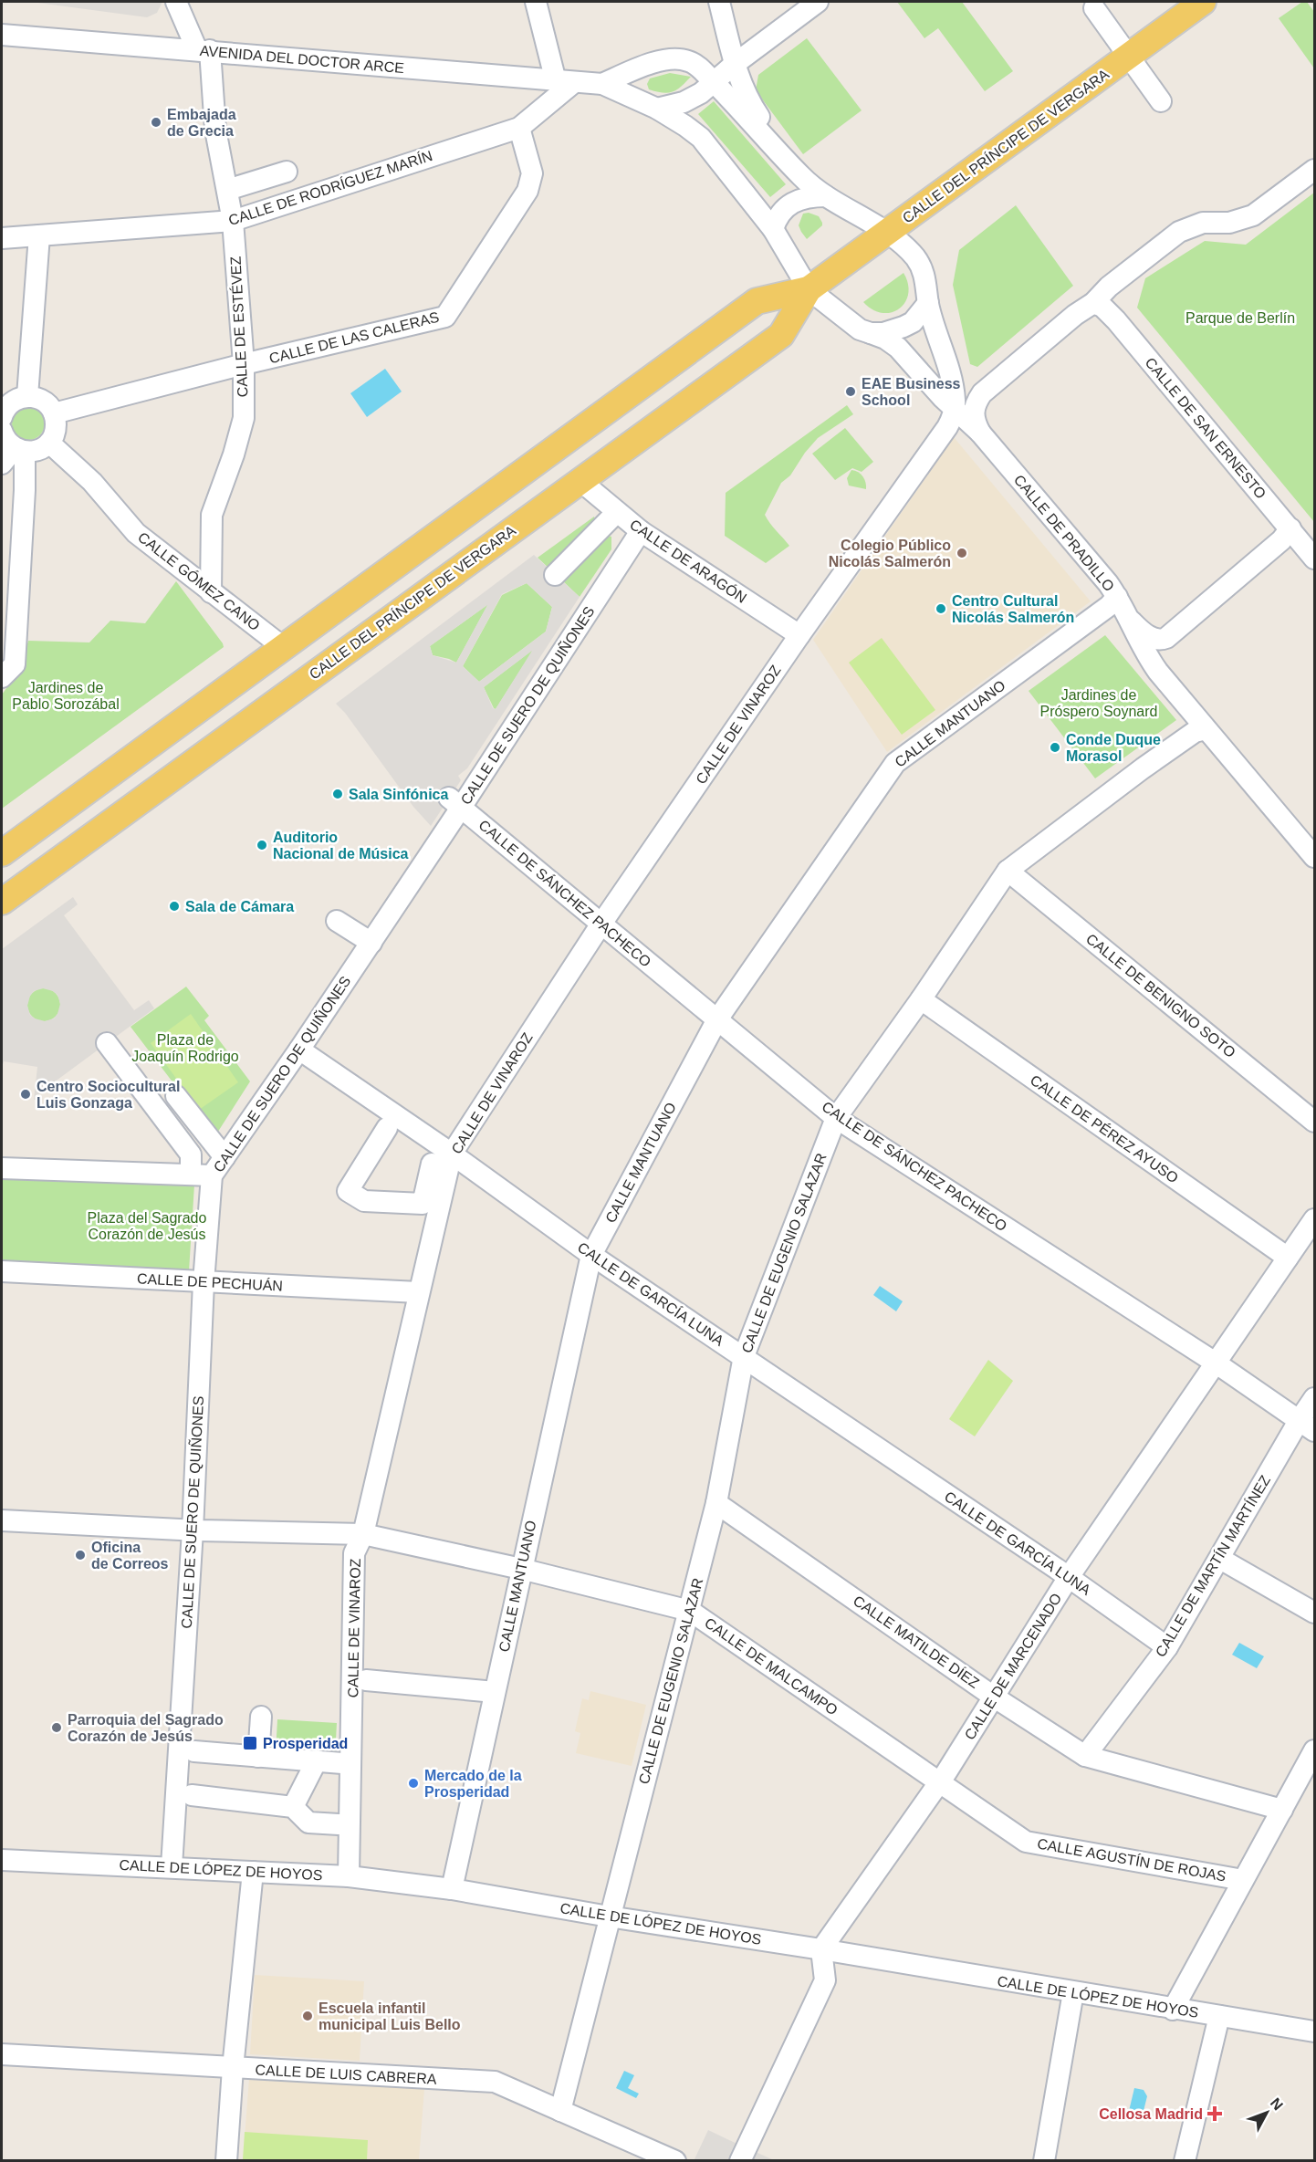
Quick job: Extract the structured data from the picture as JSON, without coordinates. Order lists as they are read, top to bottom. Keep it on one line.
{"streets":{"main road":["CALLE DEL PRÍNCIPE DE VERGARA"],"street":["AVENIDA DEL DOCTOR ARCE","CALLE DE RODRÍGUEZ MARÍN","CALLE DE ESTÉVEZ","CALLE DE LAS CALERAS","CALLE DE SAN ERNESTO","CALLE DE PRADILLO","CALLE DE ARAGÓN","CALLE GÓMEZ CANO","CALLE DE SUERO DE QUIÑONES","CALLE MANTUANO","CALLE DE VINAROZ","CALLE DE SÁNCHEZ PACHECO","CALLE DE BENIGNO SOTO","CALLE DE PÉREZ AYUSO","CALLE DE EUGENIO SALAZAR","CALLE DE PECHUÁN","CALLE DE GARCÍA LUNA","CALLE DE MARTÍN MARTÍNEZ","CALLE MATILDE DÍEZ","CALLE DE MALCAMPO","CALLE DE MARCENADO","CALLE AGUSTÍN DE ROJAS","CALLE DE LÓPEZ DE HOYOS","CALLE DE LUIS CABRERA"]},"crossings":[["AVENIDA DEL DOCTOR ARCE","CALLE DEL PRÍNCIPE DE VERGARA"],["AVENIDA DEL DOCTOR ARCE","CALLE DE RODRÍGUEZ MARÍN"],["AVENIDA DEL DOCTOR ARCE","CALLE DE ESTÉVEZ"],["AVENIDA DEL DOCTOR ARCE","CALLE DE PRADILLO"],["CALLE DEL PRÍNCIPE DE VERGARA","CALLE DE PRADILLO"],["CALLE DEL PRÍNCIPE DE VERGARA","CALLE DE ARAGÓN"],["CALLE DEL PRÍNCIPE DE VERGARA","CALLE GÓMEZ CANO"],["CALLE DE RODRÍGUEZ MARÍN","CALLE DE ESTÉVEZ"],["CALLE DE RODRÍGUEZ MARÍN","CALLE DE LAS CALERAS"],["CALLE DE ESTÉVEZ","CALLE DE LAS CALERAS"],["CALLE DE ESTÉVEZ","CALLE GÓMEZ CANO"],["CALLE DE LAS CALERAS","CALLE GÓMEZ CANO"],["CALLE DE PRADILLO","CALLE MANTUANO"],["CALLE DE PRADILLO","CALLE DE VINAROZ"],["CALLE DE PRADILLO","CALLE DE EUGENIO SALAZAR"],["CALLE DE ARAGÓN","CALLE DE SUERO DE QUIÑONES"],["CALLE DE ARAGÓN","CALLE DE VINAROZ"],["CALLE DE SUERO DE QUIÑONES","CALLE DE SÁNCHEZ PACHECO"],["CALLE DE SUERO DE QUIÑONES","CALLE DE PECHUÁN"],["CALLE DE SUERO DE QUIÑONES","CALLE DE GARCÍA LUNA"],["CALLE DE SUERO DE QUIÑONES","CALLE DE MALCAMPO"],["CALLE DE SUERO DE QUIÑONES","CALLE DE LÓPEZ DE HOYOS"],["CALLE MANTUANO","CALLE DE SÁNCHEZ PACHECO"],["CALLE MANTUANO","CALLE DE GARCÍA LUNA"],["CALLE MANTUANO","CALLE DE MALCAMPO"],["CALLE MANTUANO","CALLE DE LÓPEZ DE HOYOS"],["CALLE DE VINAROZ","CALLE DE SÁNCHEZ PACHECO"],["CALLE DE VINAROZ","CALLE DE PECHUÁN"],["CALLE DE VINAROZ","CALLE DE GARCÍA LUNA"],["CALLE DE VINAROZ","CALLE DE MALCAMPO"],["CALLE DE VINAROZ","CALLE DE LÓPEZ DE HOYOS"],["CALLE DE SÁNCHEZ PACHECO","CALLE DE EUGENIO SALAZAR"],["CALLE DE SÁNCHEZ PACHECO","CALLE DE MARTÍN MARTÍNEZ"],["CALLE DE SÁNCHEZ PACHECO","CALLE DE MARCENADO"],["CALLE DE BENIGNO SOTO","CALLE DE EUGENIO SALAZAR"],["CALLE DE PÉREZ AYUSO","CALLE DE EUGENIO SALAZAR"],["CALLE DE PÉREZ AYUSO","CALLE DE MARCENADO"],["CALLE DE EUGENIO SALAZAR","CALLE DE GARCÍA LUNA"],["CALLE DE EUGENIO SALAZAR","CALLE MATILDE DÍEZ"],["CALLE DE EUGENIO SALAZAR","CALLE DE MALCAMPO"],["CALLE DE EUGENIO SALAZAR","CALLE DE LÓPEZ DE HOYOS"],["CALLE DE EUGENIO SALAZAR","CALLE DE LUIS CABRERA"],["CALLE DE GARCÍA LUNA","CALLE DE MARTÍN MARTÍNEZ"],["CALLE DE GARCÍA LUNA","CALLE DE MARCENADO"],["CALLE DE MARTÍN MARTÍNEZ","CALLE MATILDE DÍEZ"],["CALLE MATILDE DÍEZ","CALLE DE MARCENADO"],["CALLE DE MALCAMPO","CALLE DE MARCENADO"],["CALLE DE MALCAMPO","CALLE AGUSTÍN DE ROJAS"],["CALLE DE MARCENADO","CALLE AGUSTÍN DE ROJAS"],["CALLE DE MARCENADO","CALLE DE LÓPEZ DE HOYOS"]],"parks":["Parque de Berlín","Jardines de Pablo Sorozábal","Jardines de Próspero Soynard","Plaza de Joaquín Rodrigo","Plaza del Sagrado Corazón de Jesús"],"places":{"other":["Embajada de Grecia","EAE Business School","Colegio Público Nicolás Salmerón","Centro Cultural Nicolás Salmerón","Conde Duque Morasol","Sala Sinfónica","Auditorio Nacional de Música","Sala de Cámara","Centro Sociocultural Luis Gonzaga","Oficina de Correos","Parroquia del Sagrado Corazón de Jesús","Mercado de la Prosperidad","Escuela infantil municipal Luis Bello"],"transit":["Prosperidad"],"health":["Cellosa Madrid"]},"north":"top right"}
